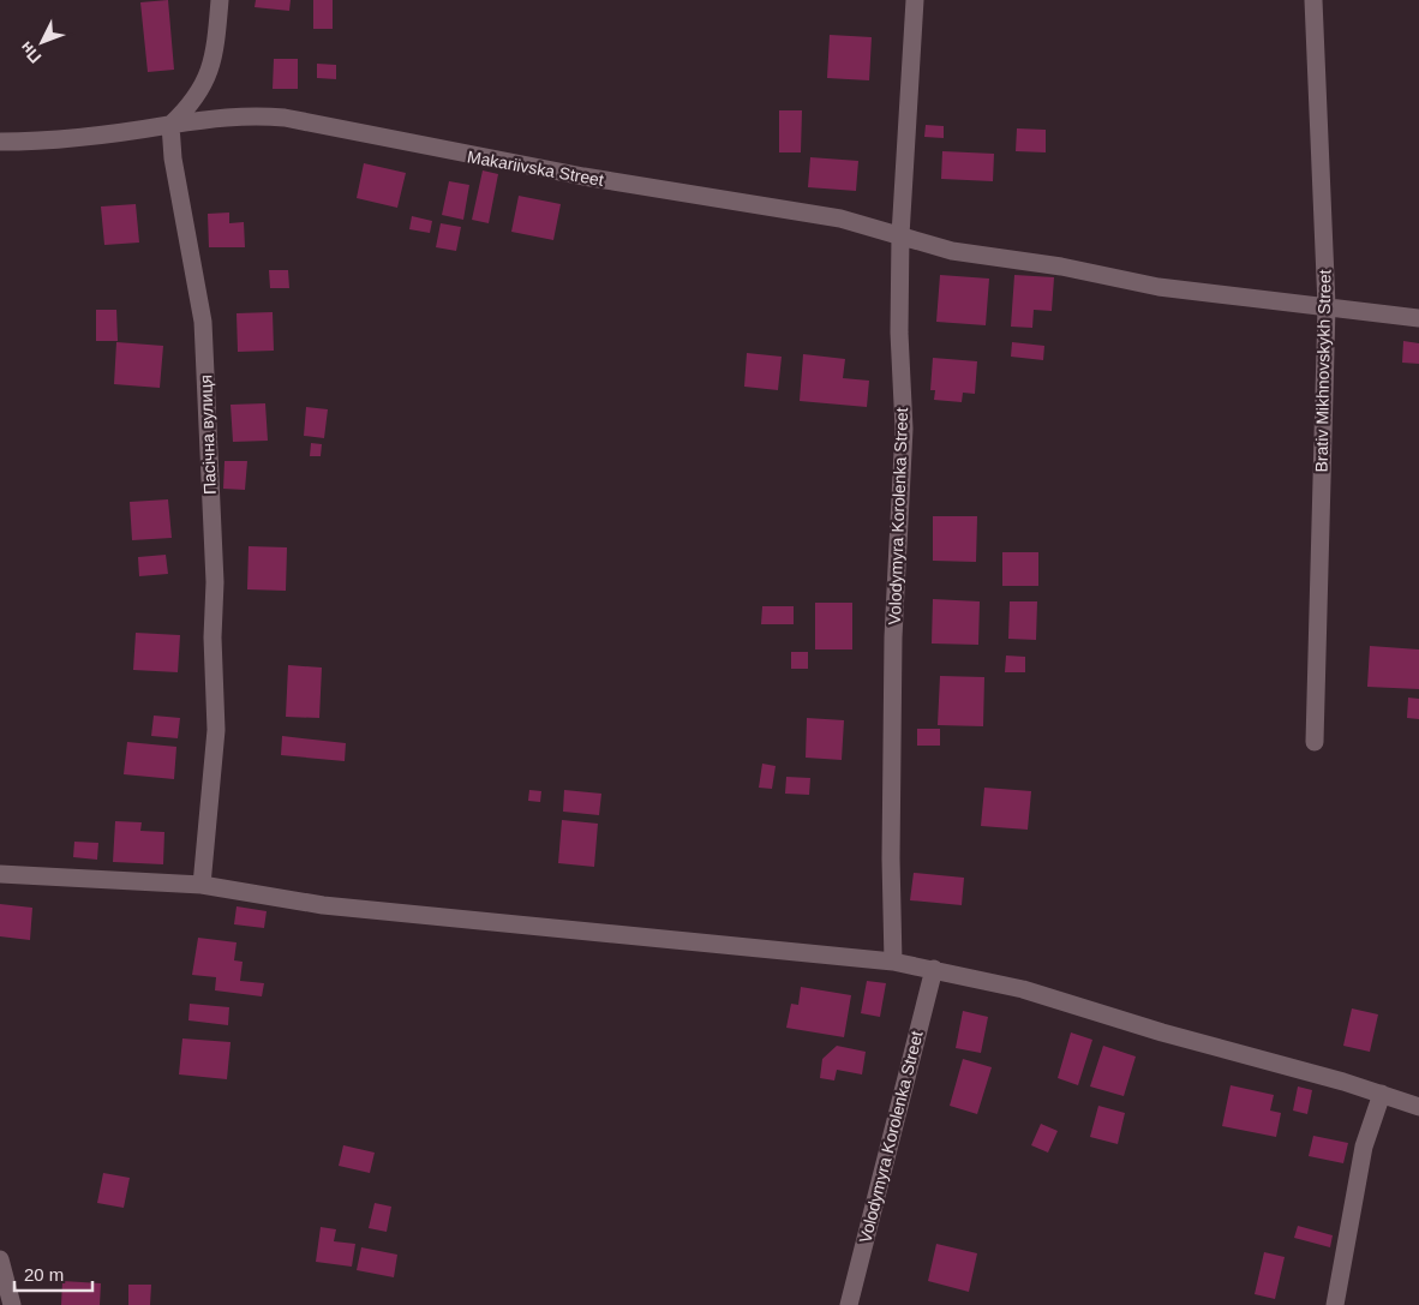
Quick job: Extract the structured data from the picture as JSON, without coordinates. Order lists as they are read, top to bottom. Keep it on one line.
{"streets":{"street":["Makariivska Street","Brativ Mikhnovskykh Street","Пасічна вулиця","Volodymyra Korolenka Street"]},"crossings":[["Makariivska Street","Brativ Mikhnovskykh Street"],["Makariivska Street","Пасічна вулиця"],["Makariivska Street","Volodymyra Korolenka Street"]],"scale_bar":"20 m","north":"bottom left"}
